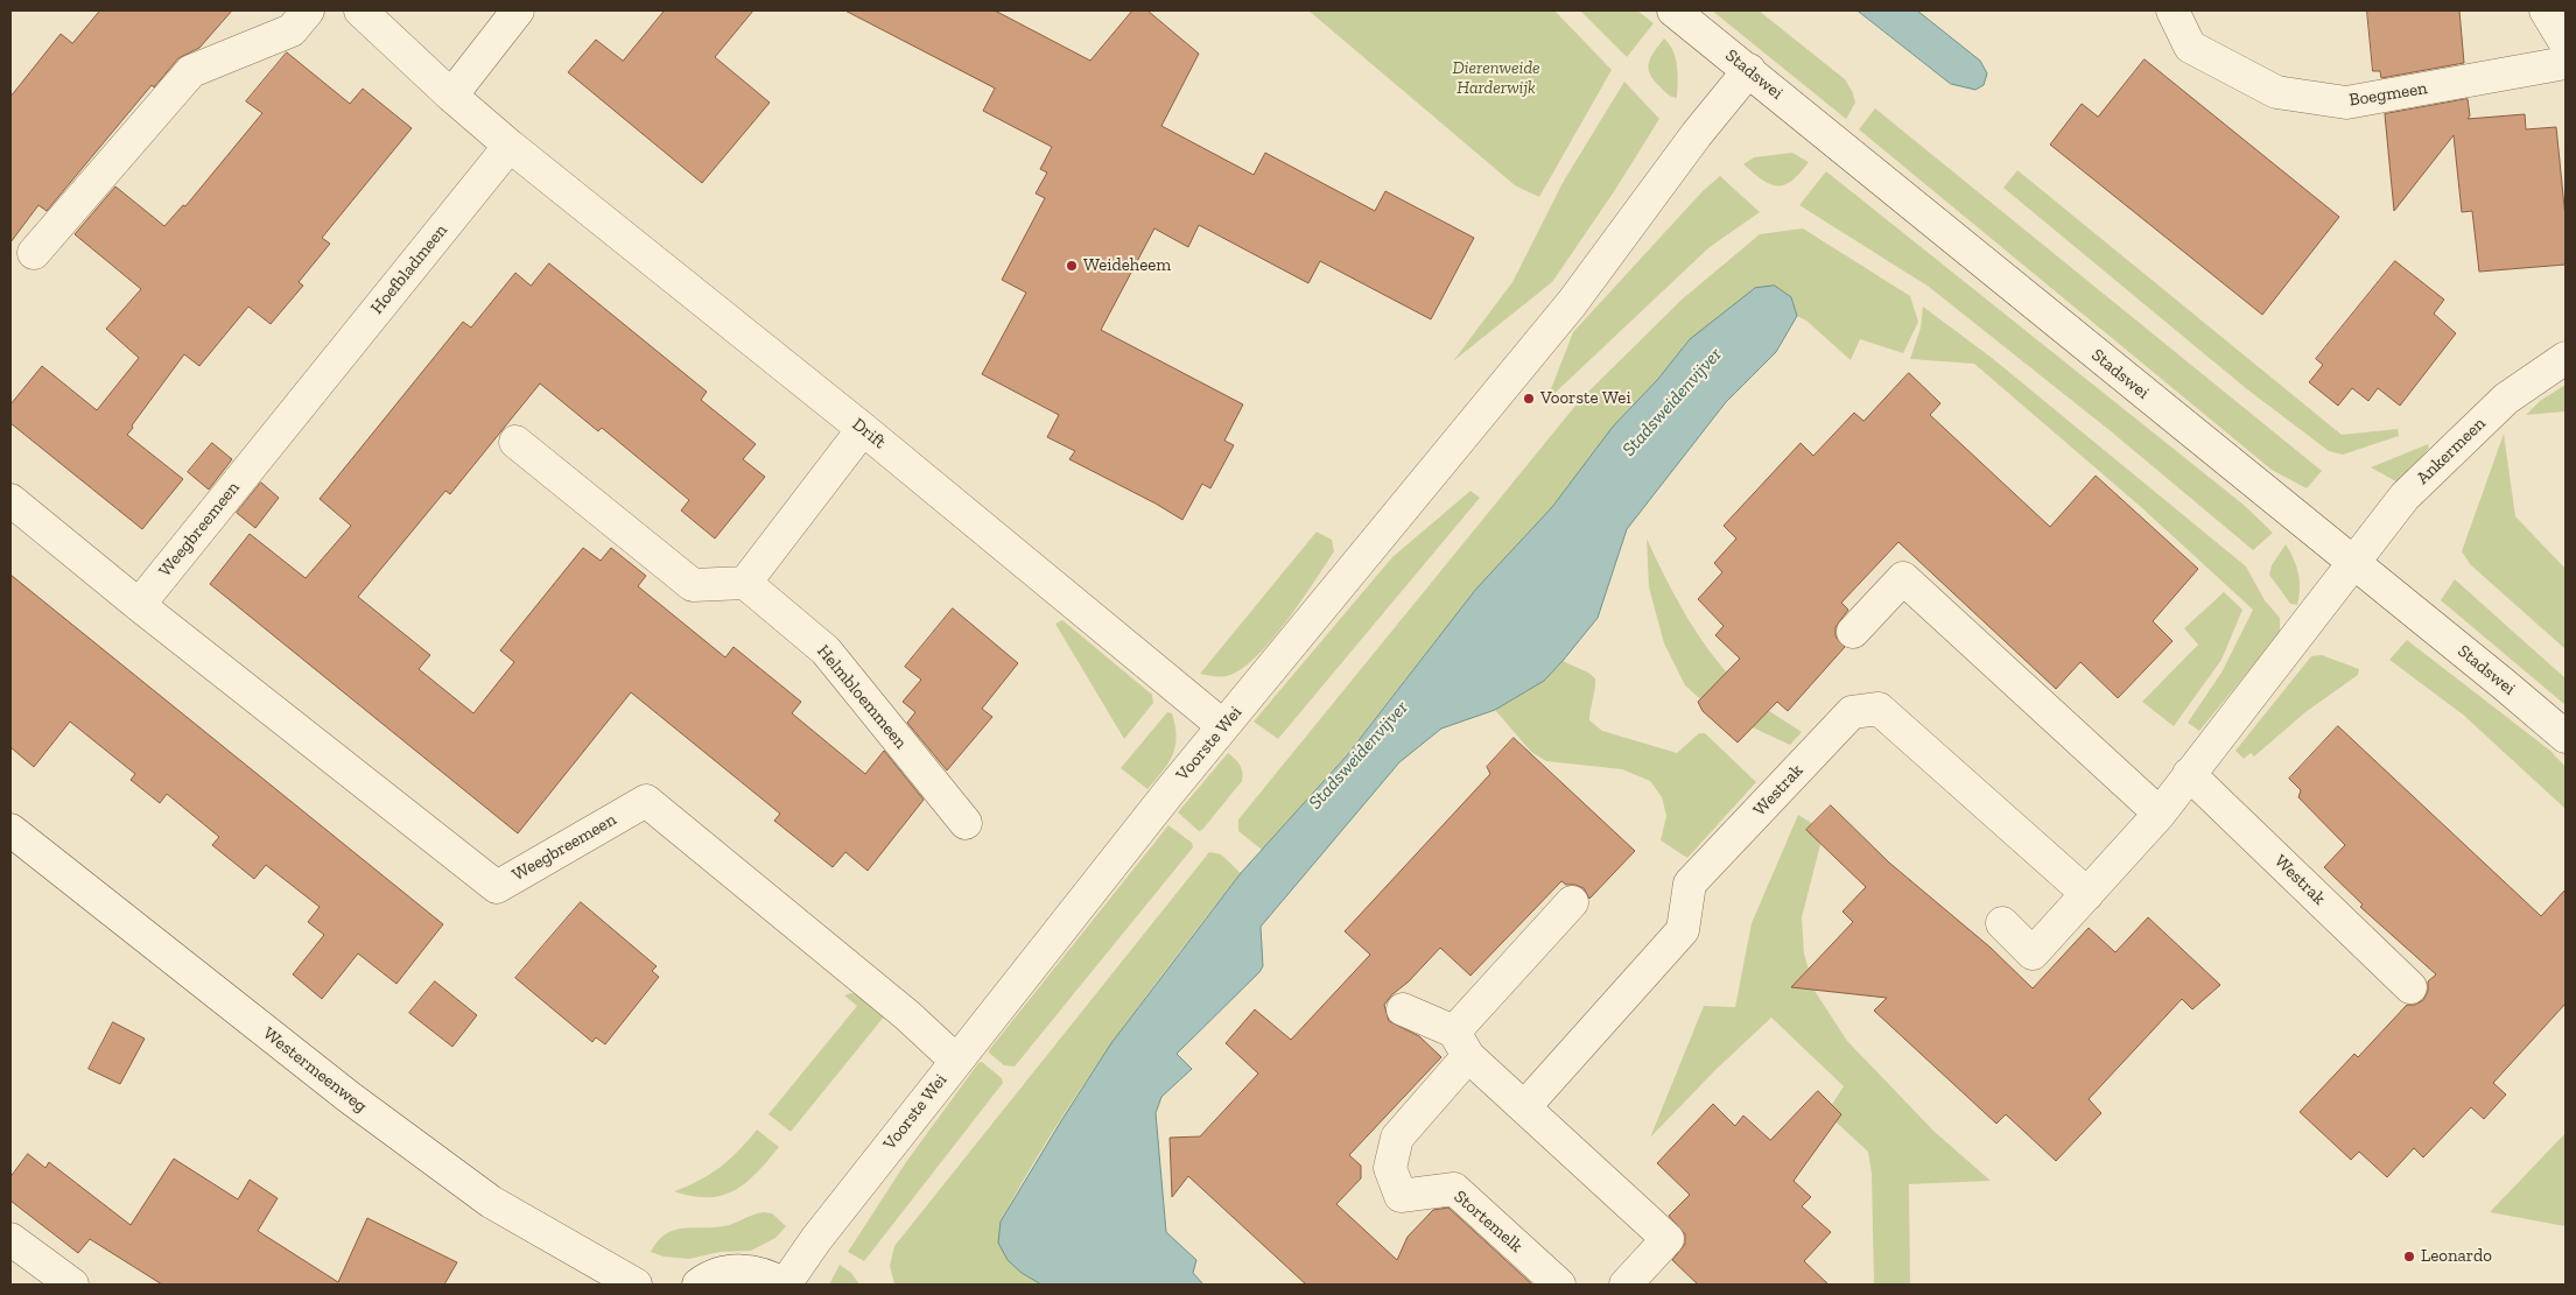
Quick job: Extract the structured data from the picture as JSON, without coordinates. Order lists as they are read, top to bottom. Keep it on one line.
{"streets":{"street":["Stadswei","Boegmeen","Hoefbladmeen","Drift","Ankermeen","Weegbreemeen","Helmbloemmeen","Voorste Wei","Westrak","Westermeenweg","Stortemelk"]},"crossings":[["Stadswei","Ankermeen"],["Stadswei","Voorste Wei"],["Hoefbladmeen","Drift"],["Hoefbladmeen","Weegbreemeen"],["Drift","Voorste Wei"],["Weegbreemeen","Voorste Wei"]],"water":["Stadsweidenvijver"],"parks":["Dierenweide Harderwijk"],"places":["Weideheem","Voorste Wei","Leonardo"]}
